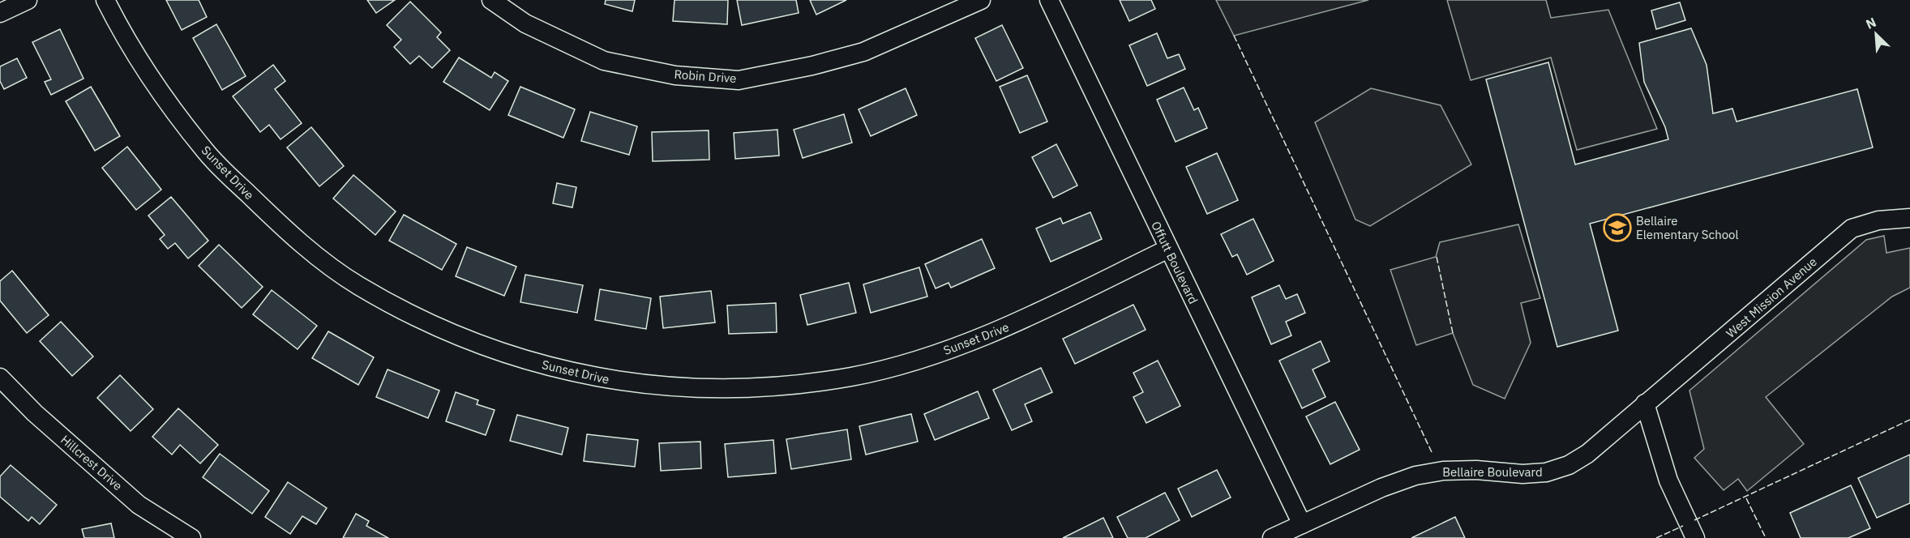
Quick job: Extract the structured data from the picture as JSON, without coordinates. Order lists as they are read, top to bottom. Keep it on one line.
{"streets":{"street":["Robin Drive","Sunset Drive","Offutt Boulevard","West Mission Avenue","Hillcrest Drive","Bellaire Boulevard"]},"crossings":[["Sunset Drive","Offutt Boulevard"],["Offutt Boulevard","Bellaire Boulevard"],["West Mission Avenue","Bellaire Boulevard"]],"places":{"school or university":["Bellaire Elementary School"]},"north":"top left"}
